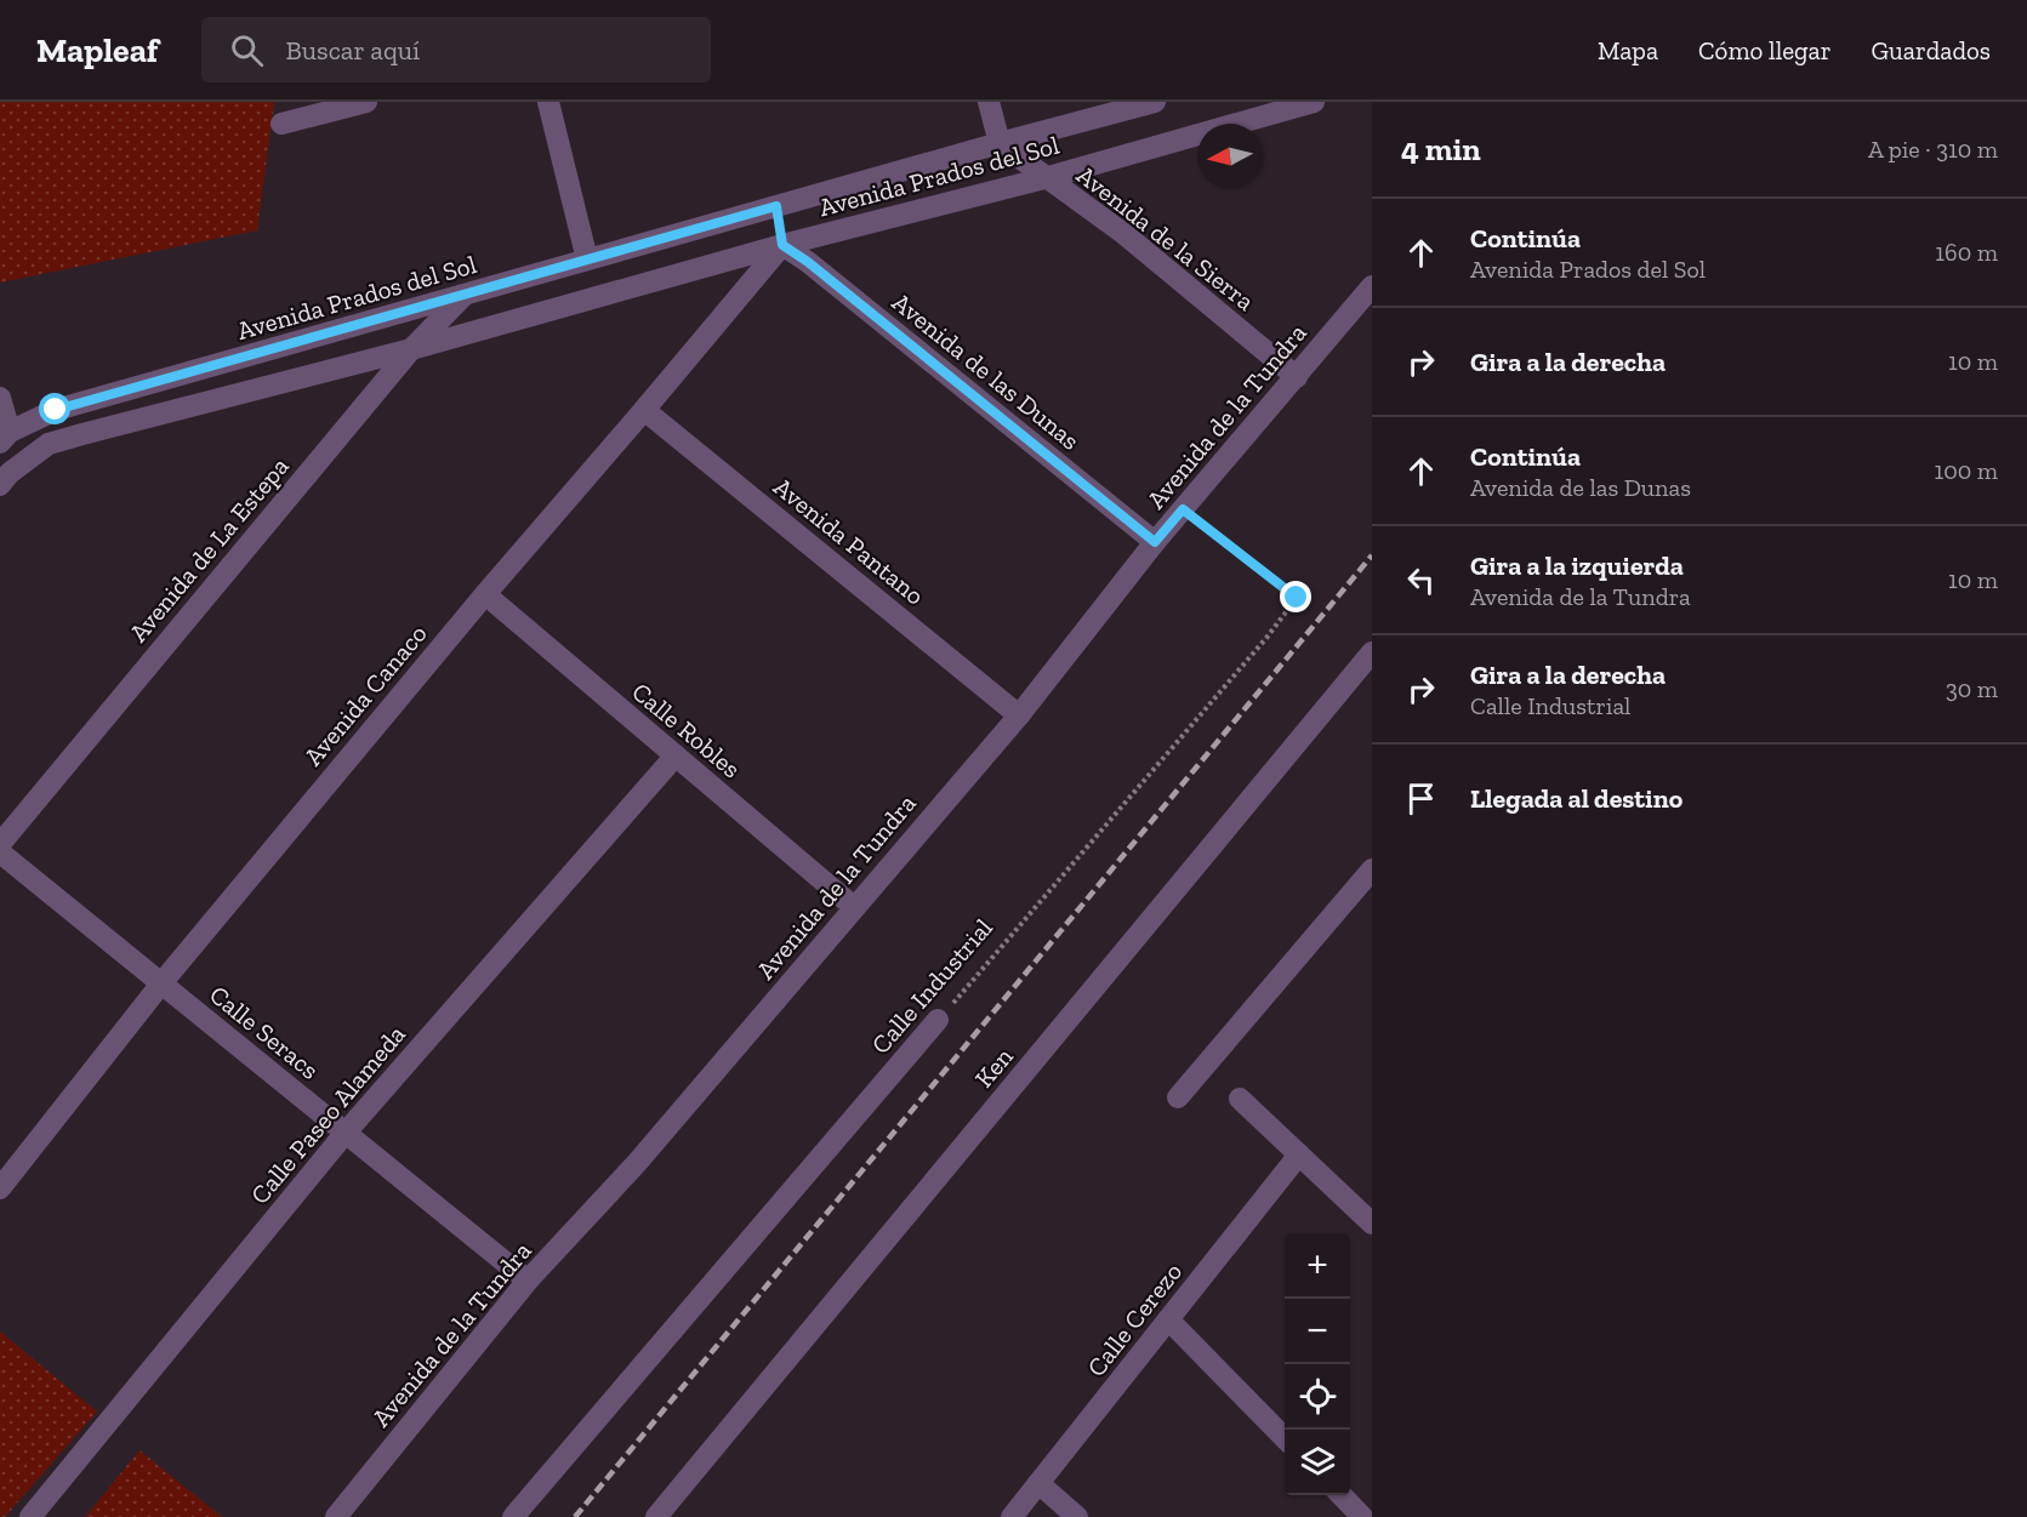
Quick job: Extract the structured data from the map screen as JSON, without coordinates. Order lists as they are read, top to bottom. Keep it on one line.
{"streets":{"street":["Avenida Prados del Sol","Avenida de la Sierra","Avenida de las Dunas","Avenida de la Tundra","Avenida Pantano","Avenida de La Estepa","Avenida Canaco","Calle Robles","Calle Industrial","Calle Seracs","Ken","Calle Paseo Alameda","Calle Cerezo"]},"crossings":[["Avenida Prados del Sol","Avenida de la Sierra"],["Avenida Prados del Sol","Avenida de las Dunas"],["Avenida Prados del Sol","Avenida de La Estepa"],["Avenida Prados del Sol","Avenida Canaco"],["Avenida de la Sierra","Avenida de la Tundra"],["Avenida de las Dunas","Avenida de la Tundra"],["Avenida de las Dunas","Avenida Canaco"],["Avenida de la Tundra","Avenida Pantano"],["Avenida de la Tundra","Calle Robles"],["Avenida de la Tundra","Calle Industrial"],["Avenida de la Tundra","Calle Seracs"],["Avenida Pantano","Avenida Canaco"],["Avenida Canaco","Calle Robles"],["Avenida Canaco","Calle Seracs"],["Calle Robles","Calle Paseo Alameda"],["Calle Seracs","Calle Paseo Alameda"]],"north":"left","page":{"header":"Mapleaf","search":"Buscar aquí","nav":["Mapa","Cómo llegar","Guardados"],"heading":["4 min","A pie · 310 m"],"list":[["Continúa","Avenida Prados del Sol","160 m"],["Gira a la derecha","10 m"],["Continúa","Avenida de las Dunas","100 m"],["Gira a la izquierda","Avenida de la Tundra","10 m"],["Gira a la derecha","Calle Industrial","30 m"],"Llegada al destino"],"map_buttons":["+","−"]}}
